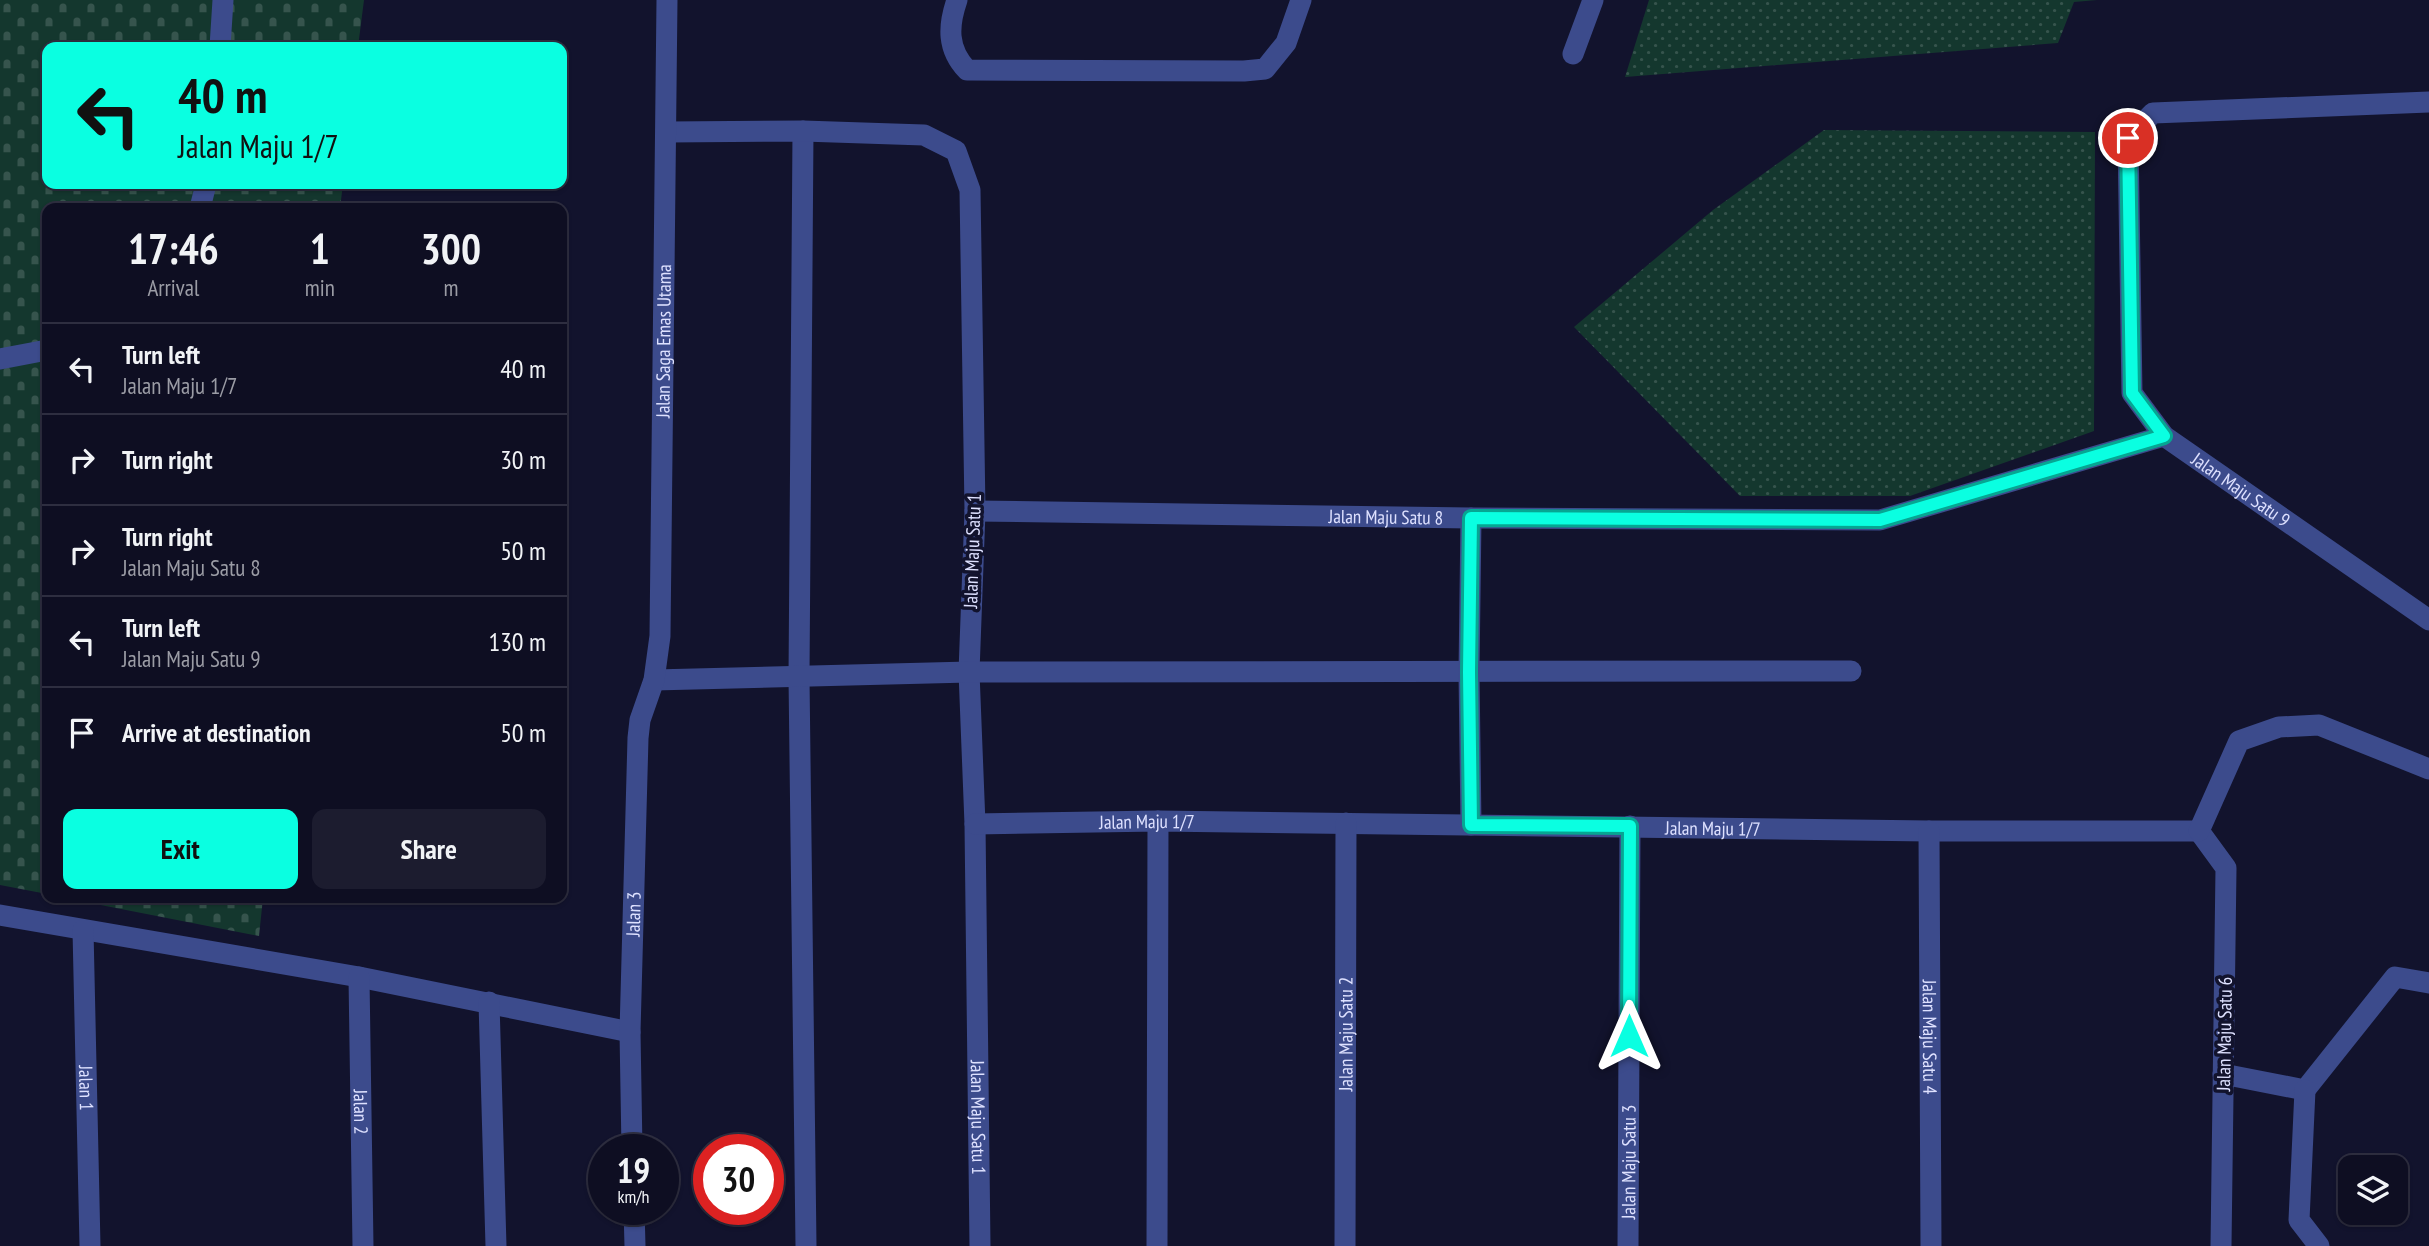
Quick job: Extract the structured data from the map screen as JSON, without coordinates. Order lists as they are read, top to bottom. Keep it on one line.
{"streets":{"street":["Jalan Saga Emas Utama","Jalan Maju Satu 9","Jalan Maju Satu 8","Jalan Maju Satu 1","Jalan Maju 1/7","Jalan 3","Jalan Maju Satu 6","Jalan Maju Satu 2","Jalan Maju Satu 4","Jalan 1","Jalan 2","Jalan Maju Satu 3"]},"crossings":[["Jalan Saga Emas Utama","Jalan Maju Satu 1"],["Jalan Saga Emas Utama","Jalan 3"],["Jalan Maju Satu 9","Jalan Maju Satu 8"],["Jalan Maju Satu 8","Jalan Maju Satu 1"],["Jalan Maju Satu 1","Jalan Maju 1/7"],["Jalan Maju 1/7","Jalan Maju Satu 6"],["Jalan Maju 1/7","Jalan Maju Satu 2"],["Jalan Maju 1/7","Jalan Maju Satu 4"],["Jalan Maju 1/7","Jalan Maju Satu 3"]],"page":{"turn":["40 m","Jalan Maju 1/7"],"eta":["17:46","Arrival","1","min","300","m"],"list":[{"name":"Turn left","note":"Jalan Maju 1/7","value":"40 m"},{"name":"Turn right","value":"30 m"},{"name":"Turn right","note":"Jalan Maju Satu 8","value":"50 m"},{"name":"Turn left","note":"Jalan Maju Satu 9","value":"130 m"},{"name":"Arrive at destination","value":"50 m"}],"buttons":["Exit","Share"],"speed":"19 km/h","limit":"30"}}
